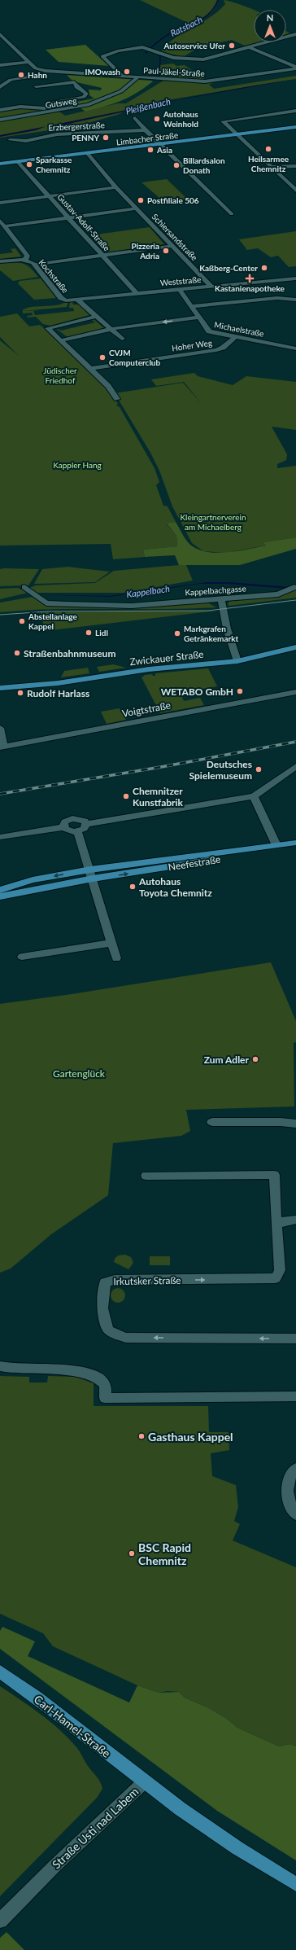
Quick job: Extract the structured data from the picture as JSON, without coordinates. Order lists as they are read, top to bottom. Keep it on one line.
{"streets":{"main road":["Limbacher Straße","Zwickauer Straße","Neefestraße","Carl-Hamel-Straße","Straße Usti nad Labem"],"street":["Paul-Jäkel-Straße","Gutsweg","Erzbergerstraße","Gustav-Adolf-Straße","Schiersandstraße","Kochstraße","Weststraße","Michaelstraße","Hoher Weg","Kappelbachgasse","Voigtstraße","Irkutsker Straße"]},"crossings":[["Paul-Jäkel-Straße","Gutsweg"],["Limbacher Straße","Gustav-Adolf-Straße"],["Limbacher Straße","Schiersandstraße"],["Gustav-Adolf-Straße","Weststraße"],["Schiersandstraße","Weststraße"],["Kochstraße","Weststraße"],["Weststraße","Michaelstraße"],["Michaelstraße","Hoher Weg"],["Carl-Hamel-Straße","Straße Usti nad Labem"]],"water":["Ratsbach","Pleißenbach","Kappelbach"],"parks":["Jüdischer Friedhof","Kappler Hang","Kleingartnerverein am Michaelberg","Gartenglück"],"places":{"other":["Autoservice Ufer","IMOwash","Hahn","Autohaus Weinhold","PENNY","Heilsarmee Chemnitz","Asia","Sparkasse Chemnitz","Billardsalon Donath","Postfiliale 506","Pizzeria Adria","Kaßberg-Center","CVJM Computerclub","Abstellanlage Kappel","Lidl","Markgrafen Getränkemarkt","Straßenbahnmuseum","WETABO GmbH","Rudolf Harlass","Deutsches Spielemuseum","Chemnitzer Kunstfabrik","Autohaus Toyota Chemnitz","Zum Adler","Gasthaus Kappel","BSC Rapid Chemnitz"],"health":["Kastanienapotheke"]},"north":"top"}
